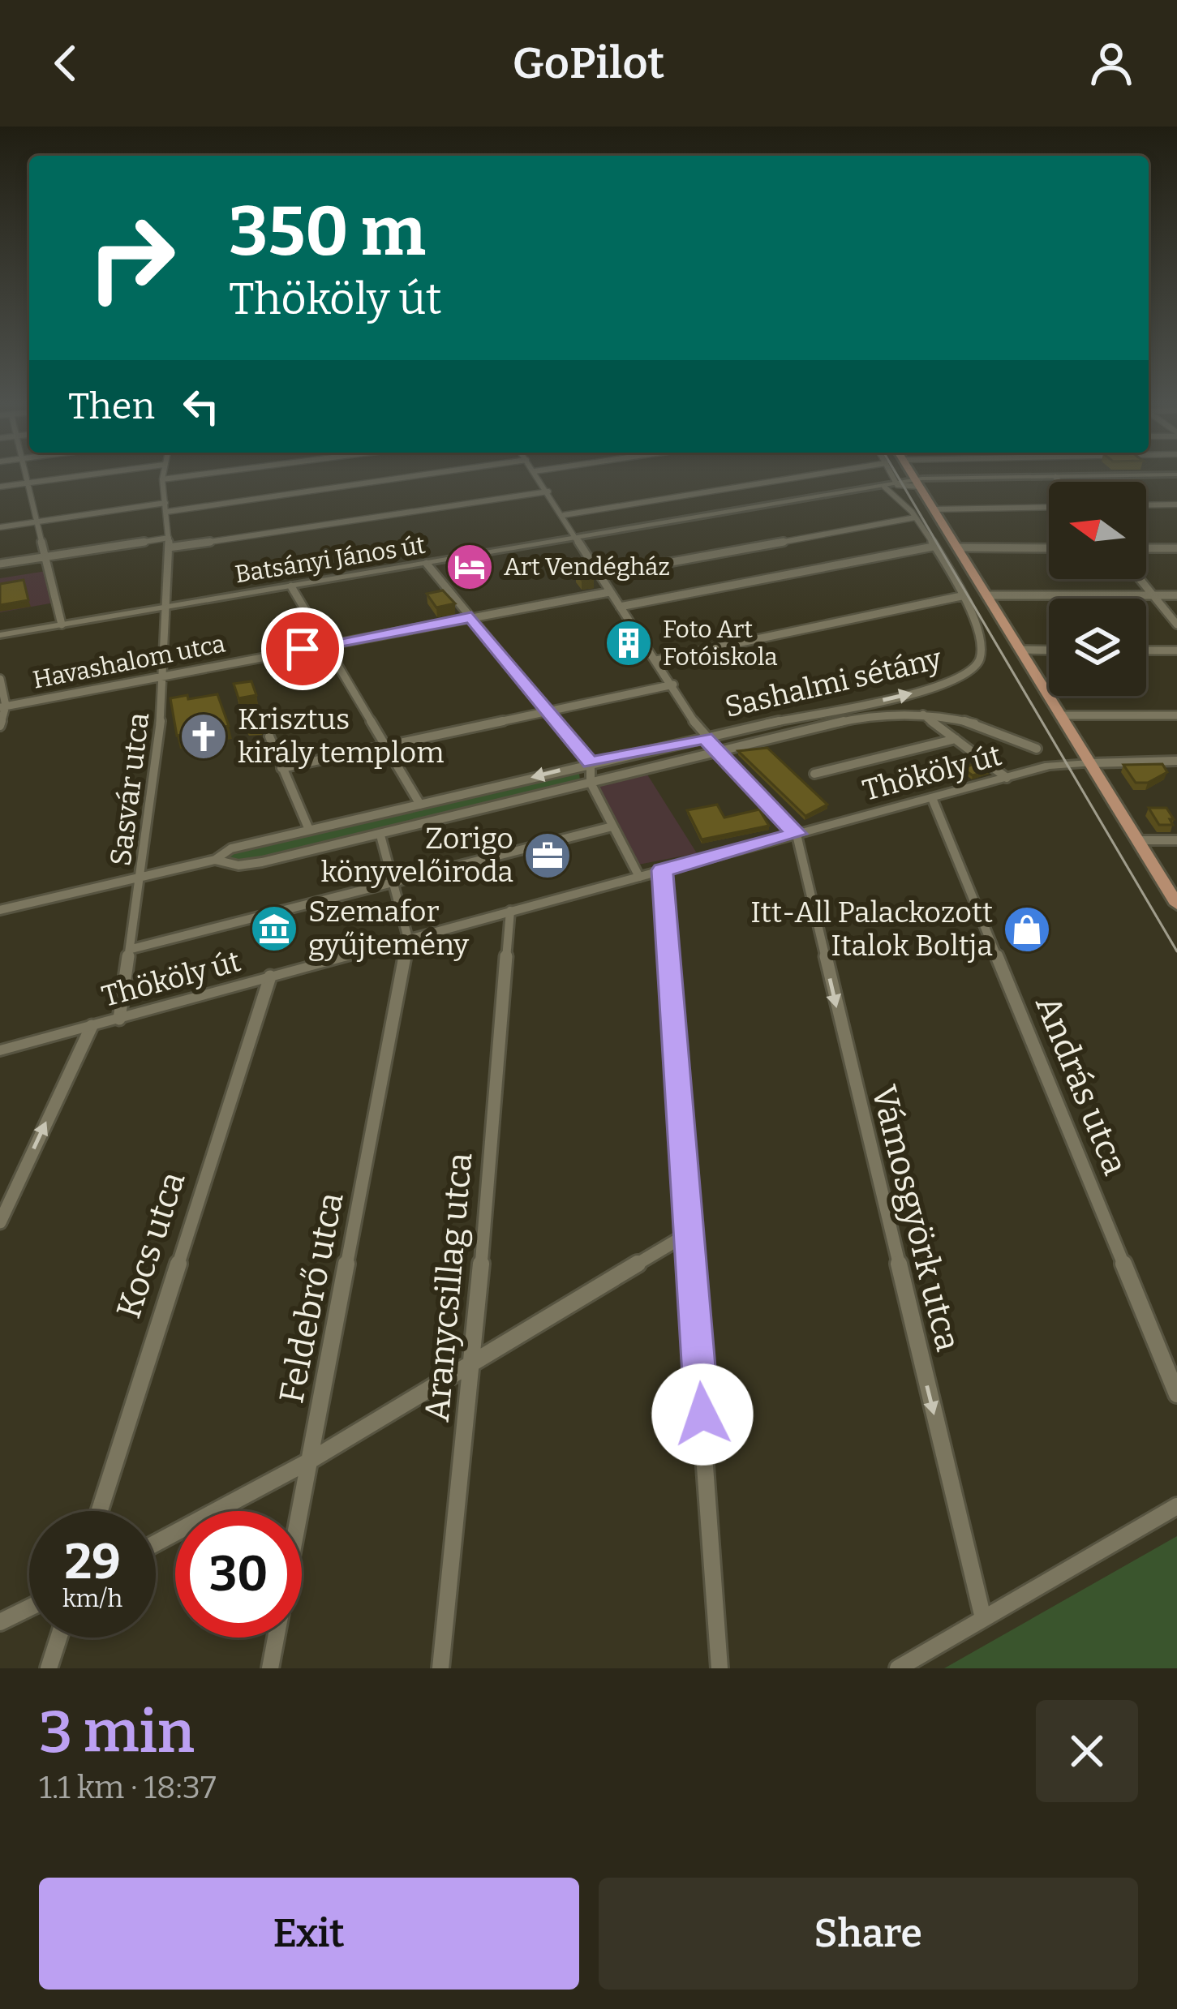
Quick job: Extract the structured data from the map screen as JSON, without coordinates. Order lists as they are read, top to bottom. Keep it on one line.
{"streets":{"street":["Batsányi János út","Havashalom utca","Sashalmi sétány","Thököly út","Sasvár utca","András utca","Vámosgyörk utca","Kocs utca","Aranycsillag utca","Feldebrő utca"]},"crossings":[["Batsányi János út","Sasvár utca"],["Havashalom utca","Sasvár utca"],["Sashalmi sétány","Sasvár utca"],["Thököly út","Sasvár utca"],["Thököly út","András utca"],["Thököly út","Vámosgyörk utca"],["Thököly út","Kocs utca"],["Thököly út","Aranycsillag utca"],["Thököly út","Feldebrő utca"]],"one_way":["Vámosgyörk utca"],"places":{"hotel":["Art Vendégház"],"building":["Foto Art Fotóiskola"],"church":["Krisztus király templom"],"office":["Zorigo könyvelőiroda"],"museum":["Szemafor gyűjtemény"],"shop":["Itt-All Palackozott Italok Boltja"]},"north":"left","page":{"header":"GoPilot","turn":["350 m","Thököly út"],"then":"Then","speed":"29 km/h","limit":"30","heading":["3 min","1.1 km · 18:37"],"buttons":["Exit","Share"]}}
